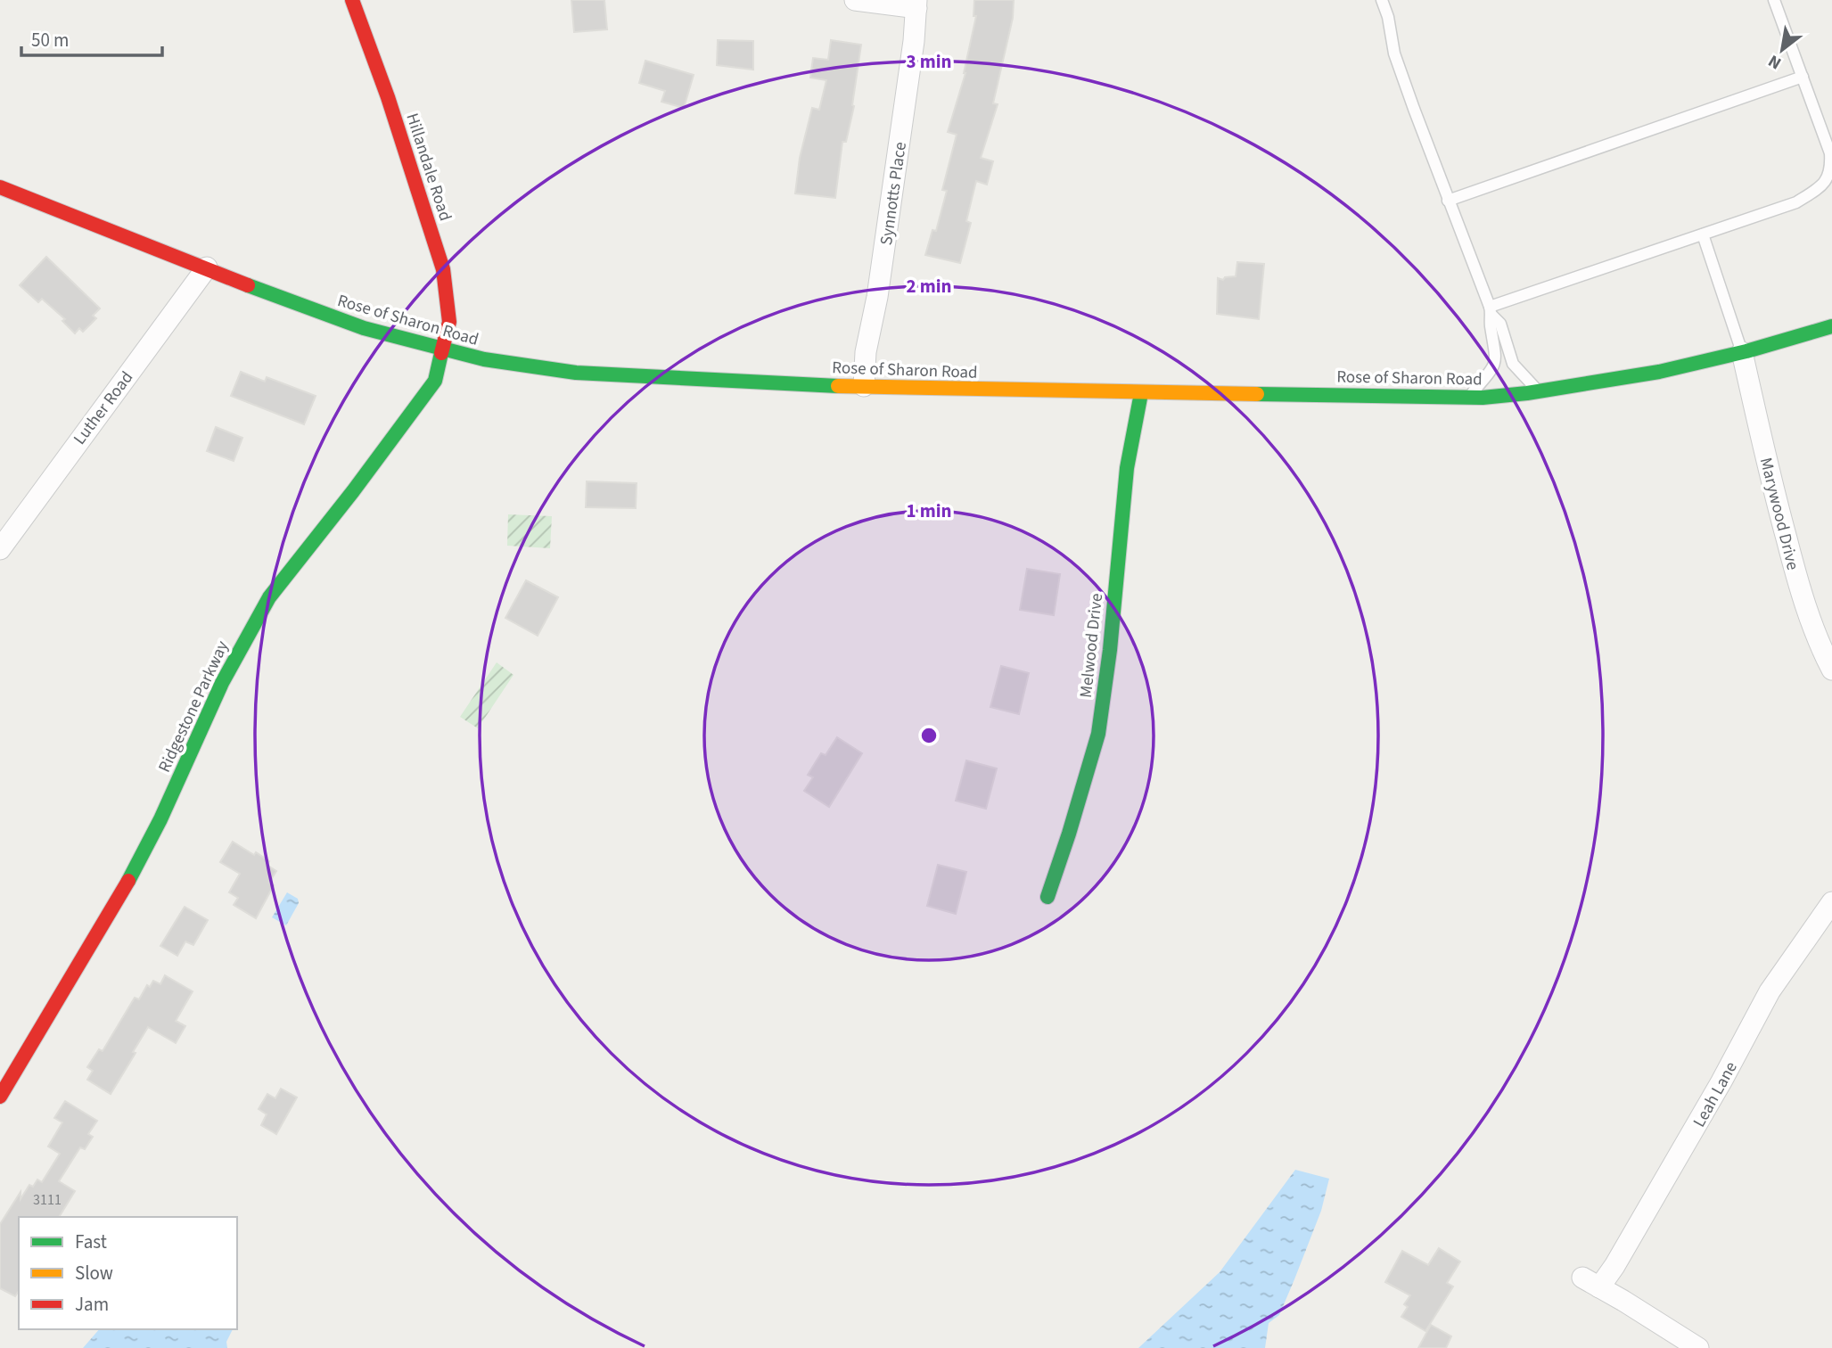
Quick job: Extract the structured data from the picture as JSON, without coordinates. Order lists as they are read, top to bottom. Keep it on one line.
{"streets":{"street":["Hillandale Road","Synnotts Place","Rose of Sharon Road","Luther Road","Marywood Drive","Melwood Drive","Ridgestone Parkway","Leah Lane"]},"crossings":[["Hillandale Road","Rose of Sharon Road"],["Hillandale Road","Ridgestone Parkway"],["Synnotts Place","Rose of Sharon Road"],["Rose of Sharon Road","Luther Road"],["Rose of Sharon Road","Marywood Drive"],["Rose of Sharon Road","Melwood Drive"],["Rose of Sharon Road","Ridgestone Parkway"]],"house_numbers":["3111"],"legend":["Fast","Slow","Jam"],"scale_bar":"50 m","north":"bottom left","rings":["3 min","2 min","1 min"]}
